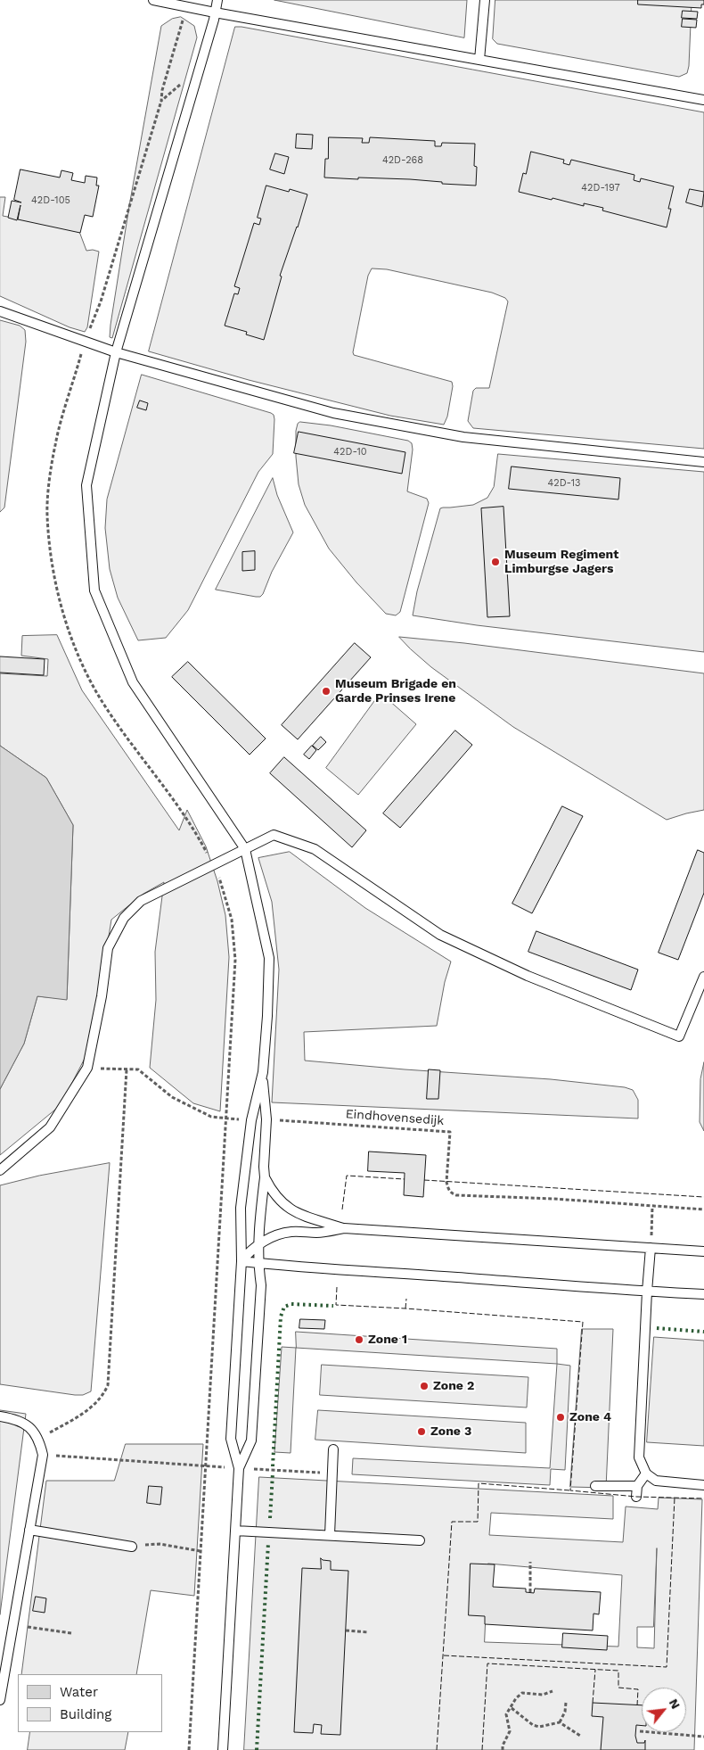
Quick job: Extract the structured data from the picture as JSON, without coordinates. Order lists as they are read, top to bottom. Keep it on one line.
{"streets":{"path":["Eindhovensedijk"]},"places":["Museum Regiment Limburgse Jagers","Museum Brigade en Garde Prinses Irene","Zone 1","Zone 2","Zone 4","Zone 3"],"house_numbers":["42D-268","42D-197","42D-105","42D-10","42D-13"],"legend":["Water","Building"],"north":"top right"}
